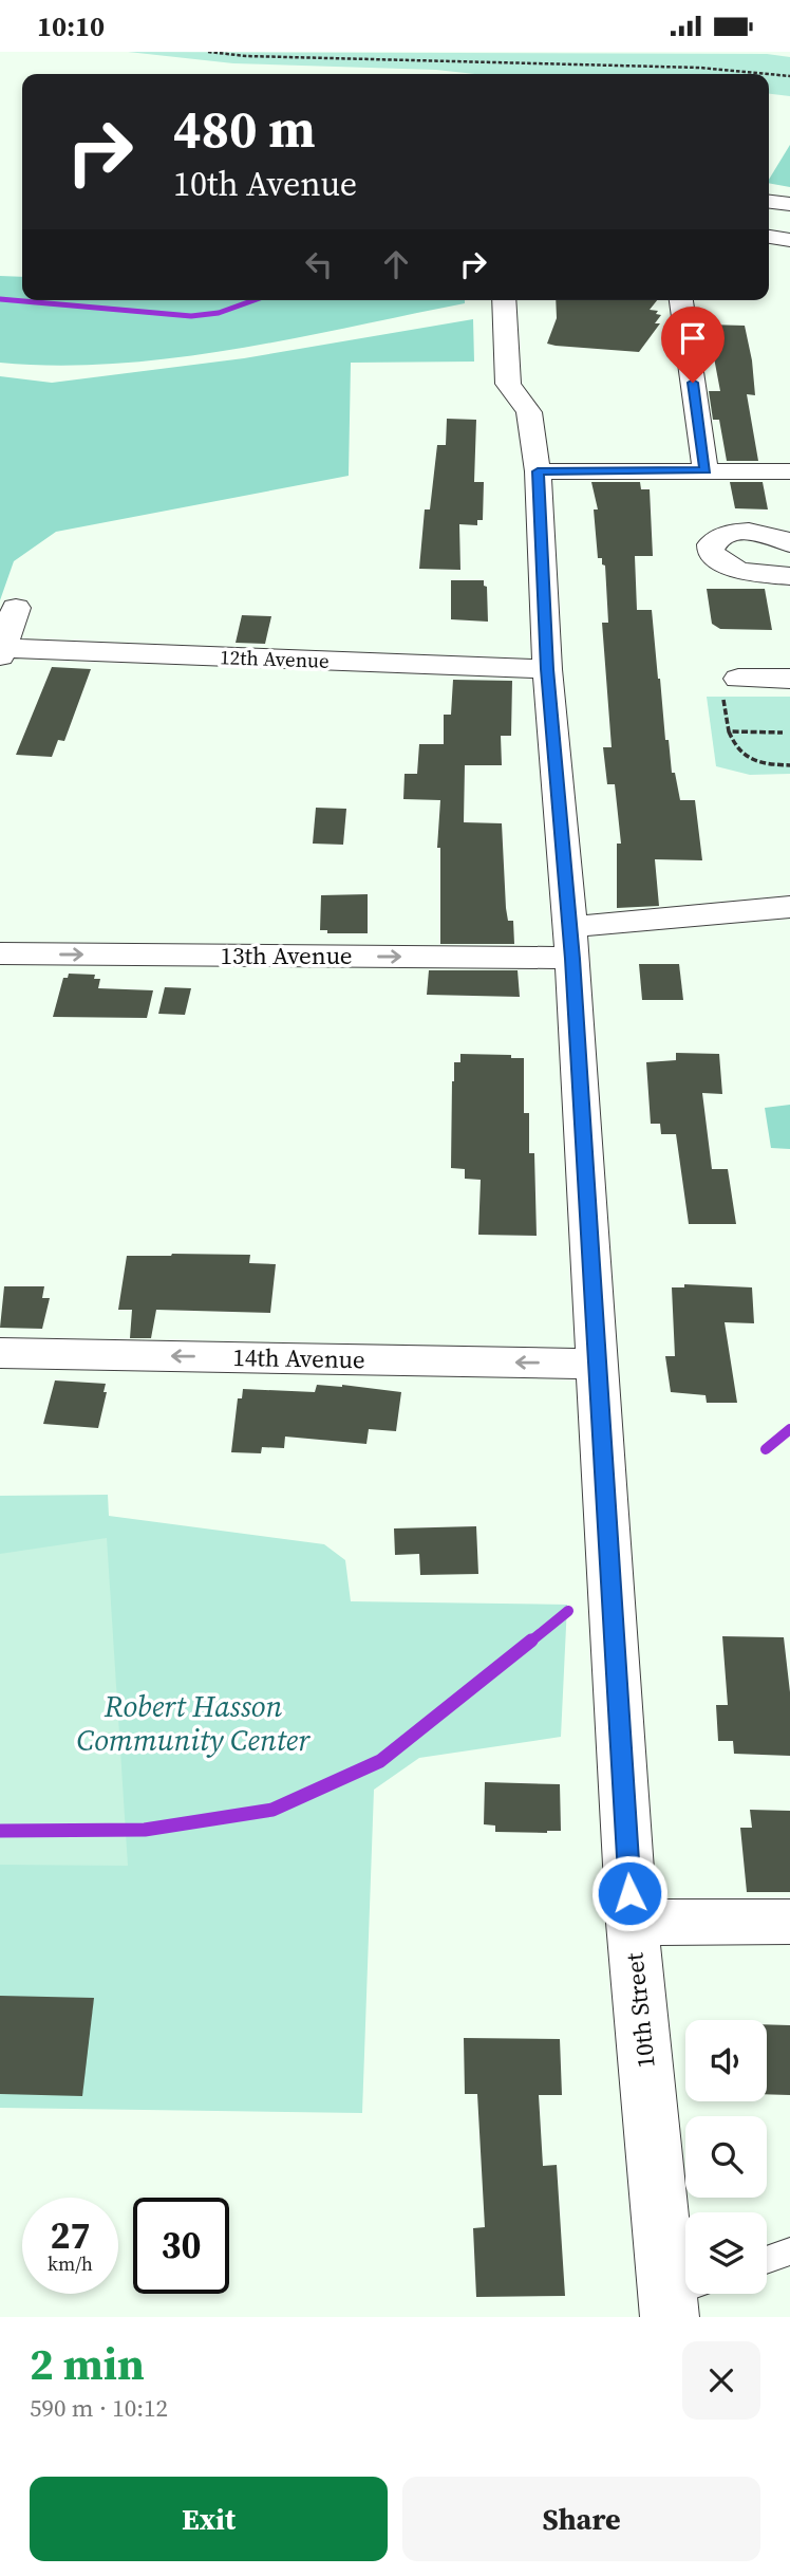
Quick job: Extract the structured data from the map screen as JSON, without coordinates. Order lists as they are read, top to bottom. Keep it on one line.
{"streets":{"street":["12th Avenue","13th Avenue","14th Avenue","10th Street"]},"crossings":[["12th Avenue","10th Street"],["13th Avenue","10th Street"],["14th Avenue","10th Street"]],"one_way":["13th Avenue","14th Avenue"],"parks":["Robert Hasson Community Center"],"page":{"status":"10:10","turn":["480 m","10th Avenue"],"speed":"27 km/h","limit":"30","heading":["2 min","590 m · 10:12"],"buttons":["Exit","Share"]}}
